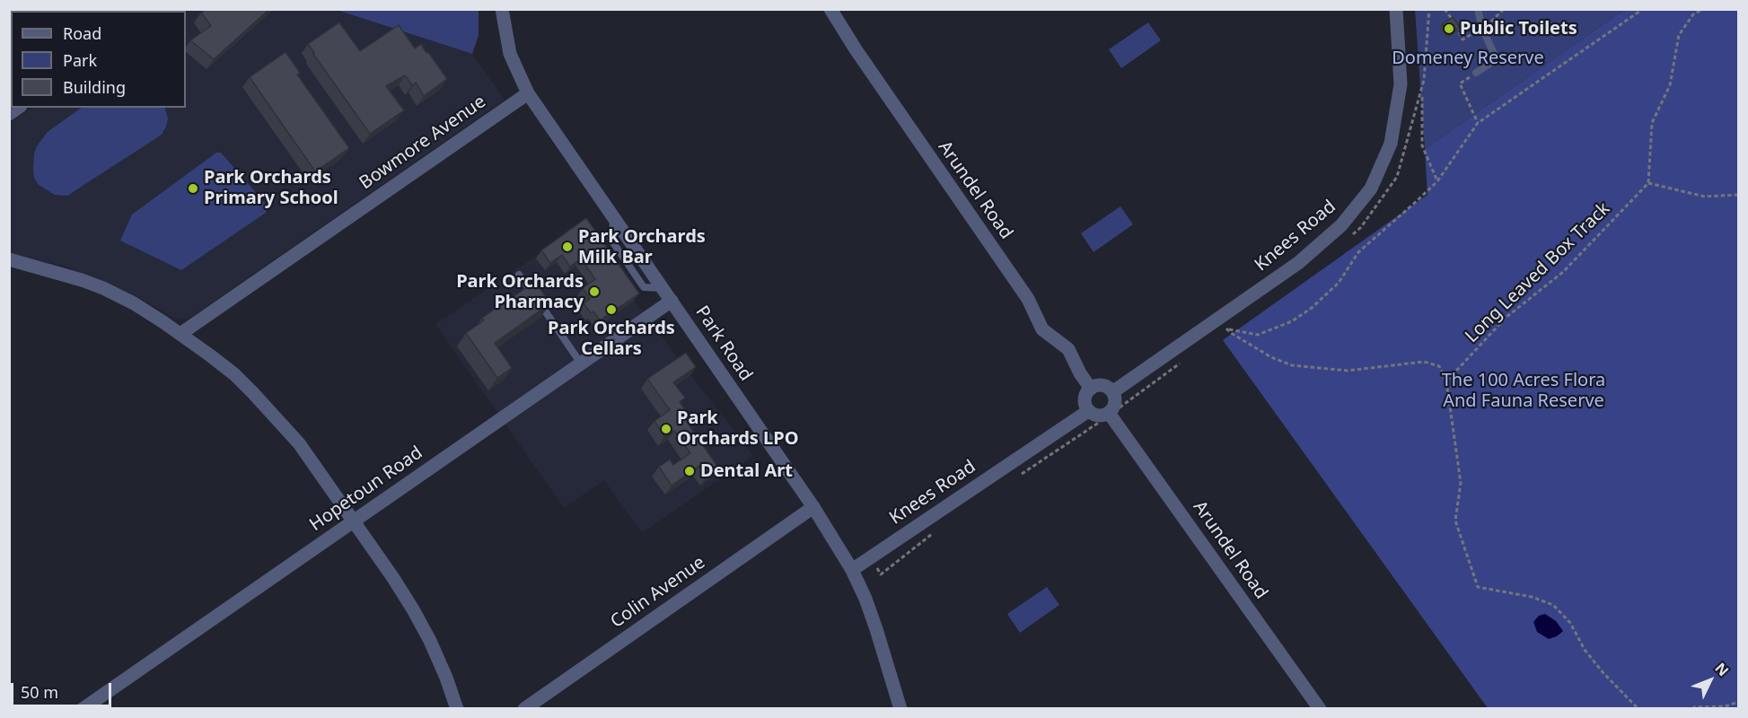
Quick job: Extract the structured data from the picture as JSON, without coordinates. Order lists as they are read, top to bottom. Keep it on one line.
{"streets":{"street":["Bowmore Avenue","Arundel Road","Knees Road","Park Road","Hopetoun Road","Colin Avenue"],"path":["Long Leaved Box Track"]},"crossings":[["Bowmore Avenue","Park Road"],["Arundel Road","Knees Road"],["Knees Road","Park Road"],["Park Road","Hopetoun Road"],["Park Road","Colin Avenue"]],"parks":["Domeney Reserve","The 100 Acres Flora And Fauna Reserve"],"places":["Public Toilets","Park Orchards Primary School","Park Orchards Milk Bar","Park Orchards Pharmacy","Park Orchards Cellars","Park Orchards LPO","Dental Art"],"legend":["Road","Park","Building"],"scale_bar":"50 m","north":"top right"}
